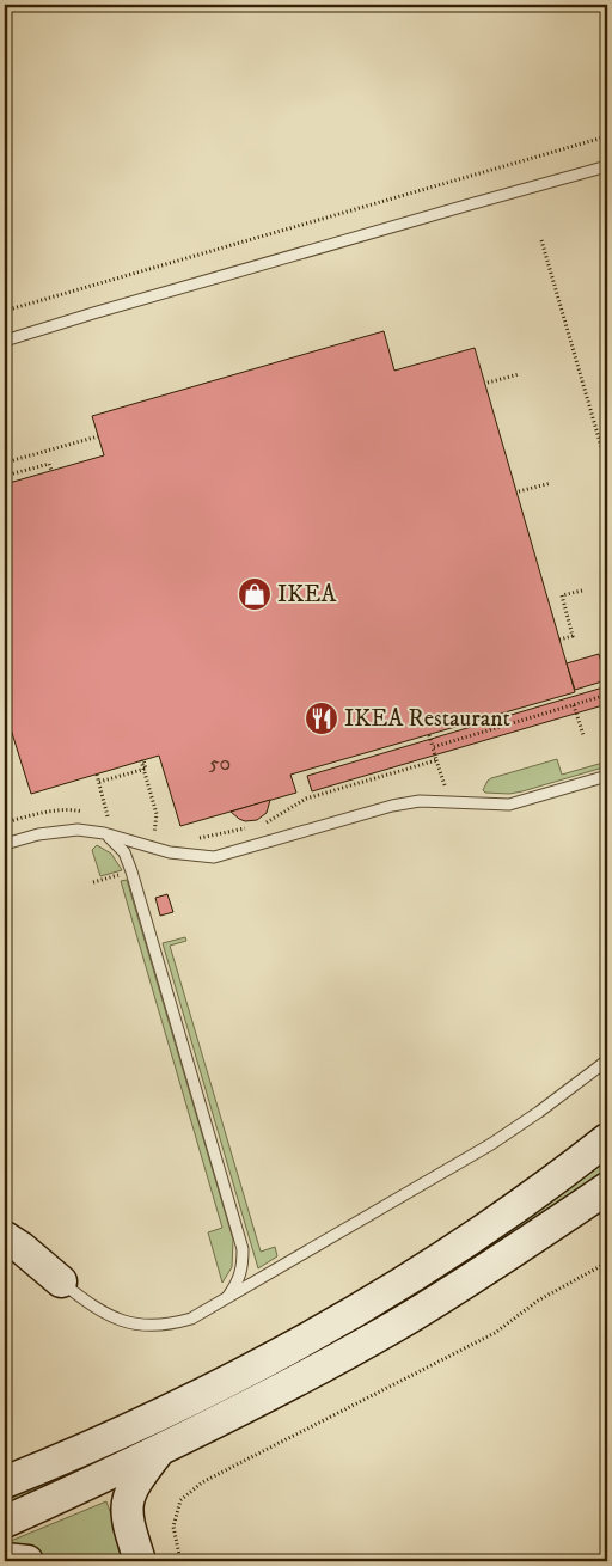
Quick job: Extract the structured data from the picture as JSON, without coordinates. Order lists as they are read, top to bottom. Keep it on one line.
{"places":{"shop":["IKEA"],"restaurant":["IKEA Restaurant"]},"house_numbers":["50"]}
